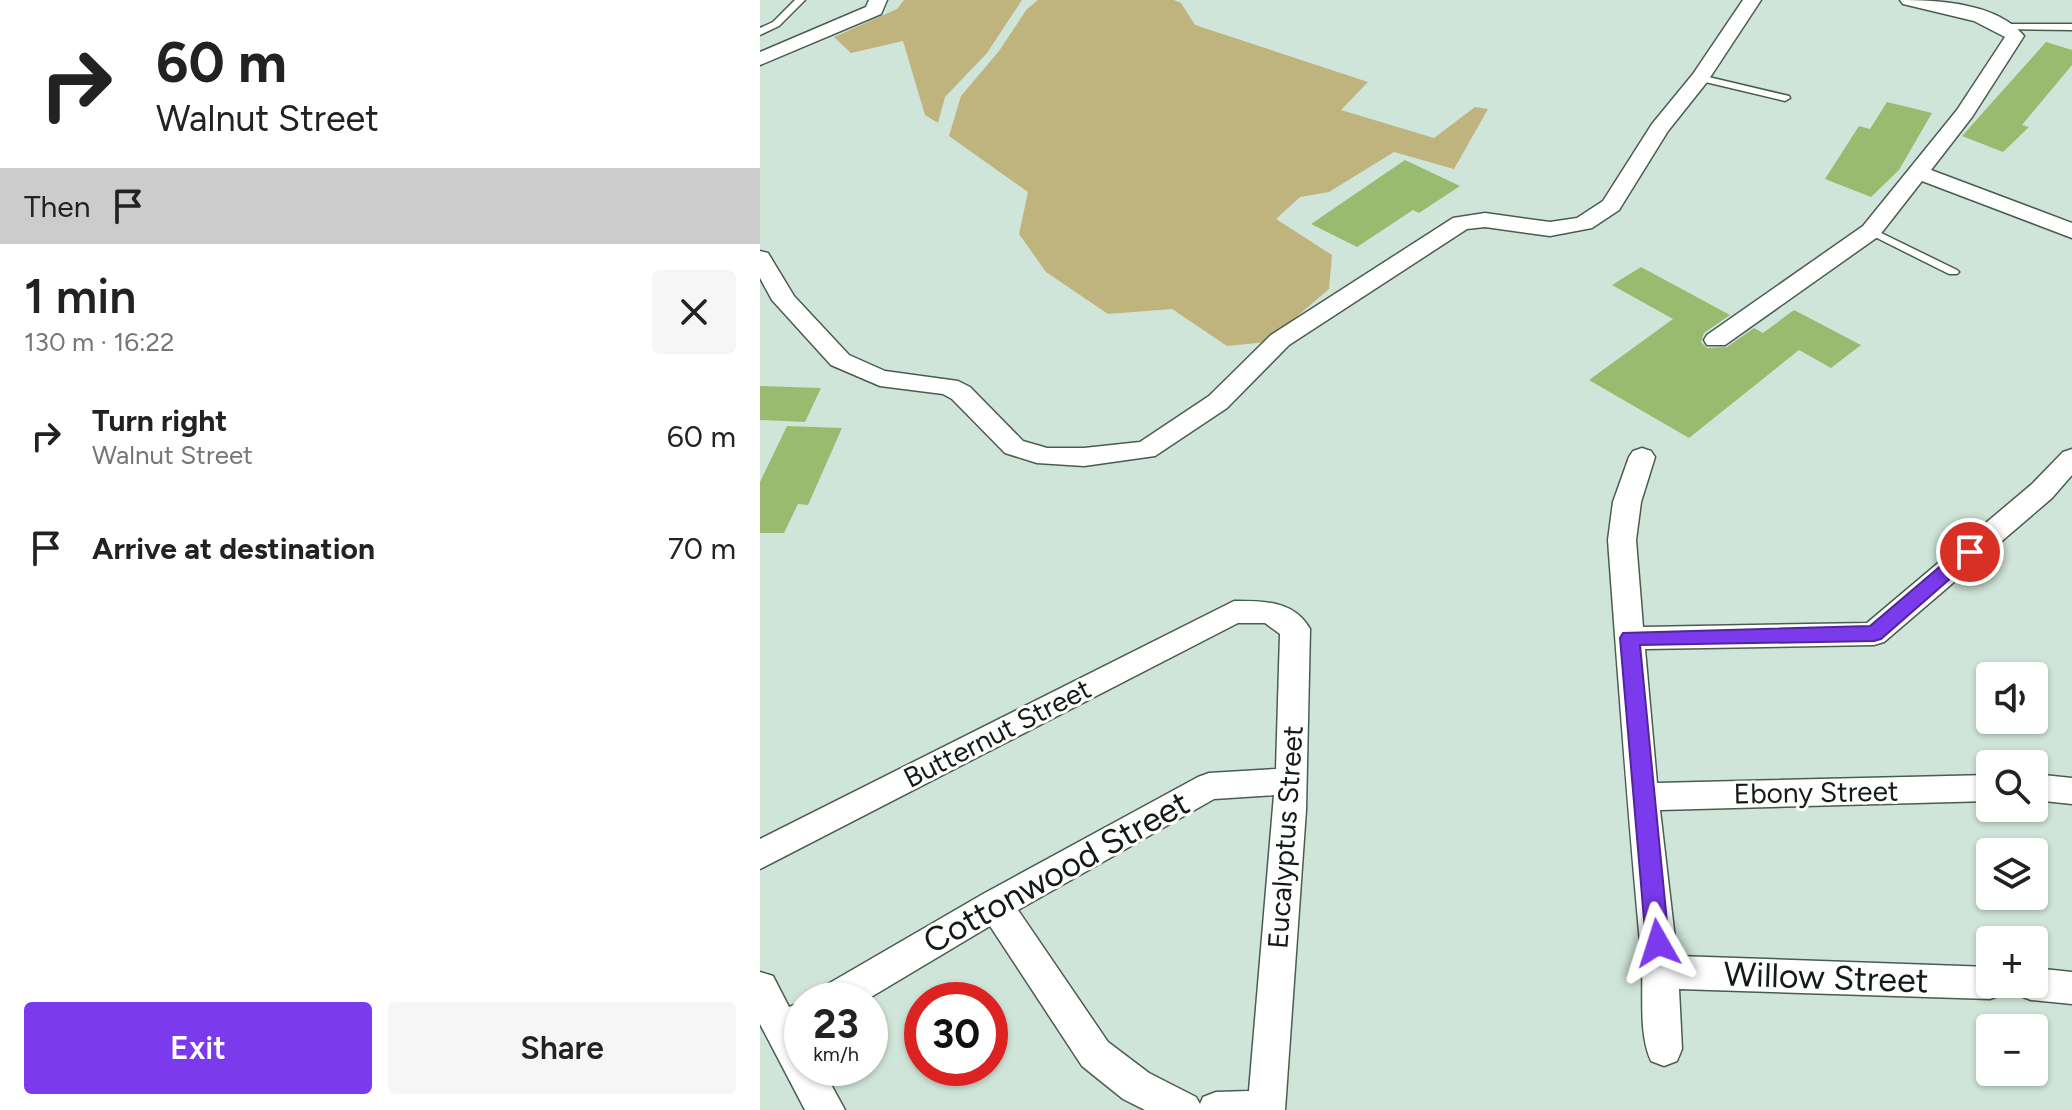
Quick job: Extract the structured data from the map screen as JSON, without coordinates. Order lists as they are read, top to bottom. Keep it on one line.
{"streets":{"street":["Butternut Street","Ebony Street","Eucalyptus Street","Cottonwood Street","Willow Street"]},"crossings":[["Butternut Street","Eucalyptus Street"],["Eucalyptus Street","Cottonwood Street"]],"page":{"turn":["60 m","Walnut Street"],"then":"Then","heading":["1 min","130 m · 16:22"],"list":[{"name":"Turn right","note":"Walnut Street","value":"60 m"},{"name":"Arrive at destination","value":"70 m"}],"map_buttons":["+","−"],"speed":"23 km/h","limit":"30","buttons":["Exit","Share"]}}
